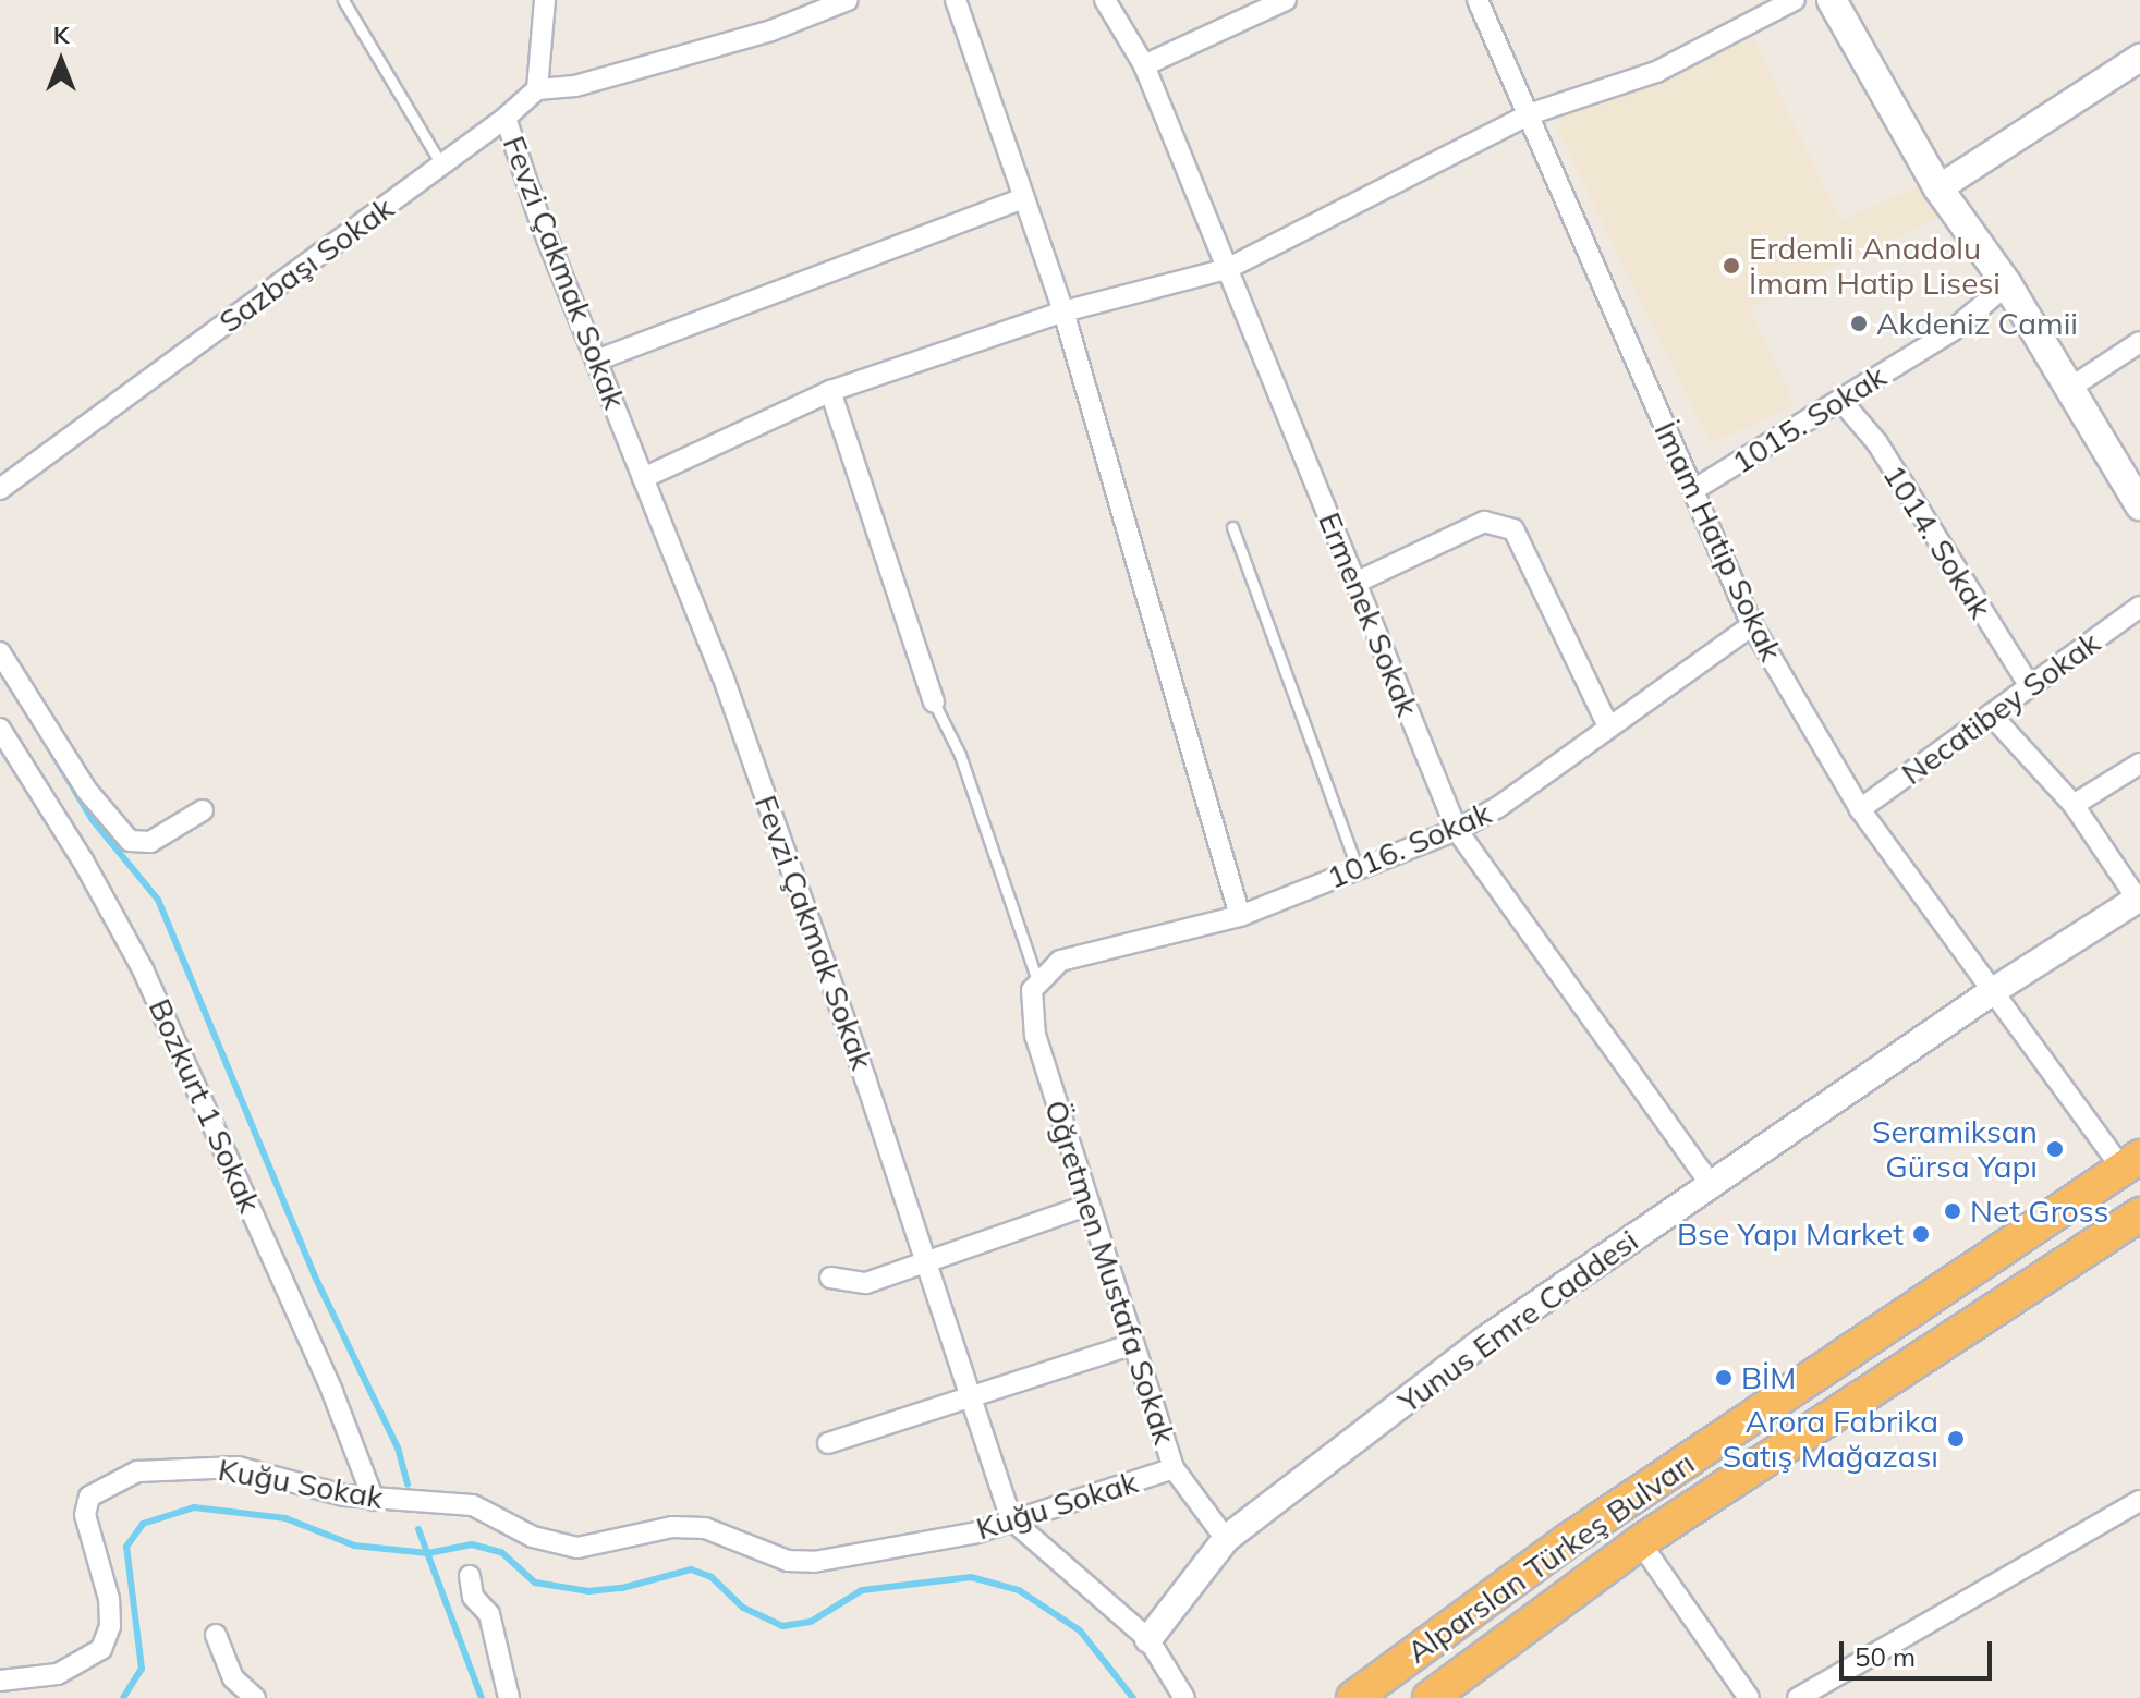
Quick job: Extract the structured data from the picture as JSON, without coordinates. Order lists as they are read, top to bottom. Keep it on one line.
{"streets":{"highway":["Alparslan Türkeş Bulvarı"],"street":["Sazbaşı Sokak","Fevzi Çakmak Sokak","1015. Sokak","İmam Hatip Sokak","1014. Sokak","Ermenek Sokak","Necatibey Sokak","1016. Sokak","Bozkurt 1 Sokak","Öğretmen Mustafa Sokak","Yunus Emre Caddesi","Kuğu Sokak"]},"crossings":[["Sazbaşı Sokak","Fevzi Çakmak Sokak"],["Fevzi Çakmak Sokak","Kuğu Sokak"],["1015. Sokak","İmam Hatip Sokak"],["1015. Sokak","1014. Sokak"],["İmam Hatip Sokak","Necatibey Sokak"],["İmam Hatip Sokak","1016. Sokak"],["İmam Hatip Sokak","Yunus Emre Caddesi"],["İmam Hatip Sokak","Alparslan Türkeş Bulvarı"],["1014. Sokak","Necatibey Sokak"],["Ermenek Sokak","1016. Sokak"],["Ermenek Sokak","Yunus Emre Caddesi"],["1016. Sokak","Öğretmen Mustafa Sokak"],["Bozkurt 1 Sokak","Kuğu Sokak"],["Öğretmen Mustafa Sokak","Yunus Emre Caddesi"],["Öğretmen Mustafa Sokak","Kuğu Sokak"]],"places":["Erdemli Anadolu İmam Hatip Lisesi","Akdeniz Camii","Seramiksan Gürsa Yapı","Net Gross","Bse Yapı Market","BİM","Arora Fabrika Satış Mağazası"],"scale_bar":"50 m","north":"top"}
